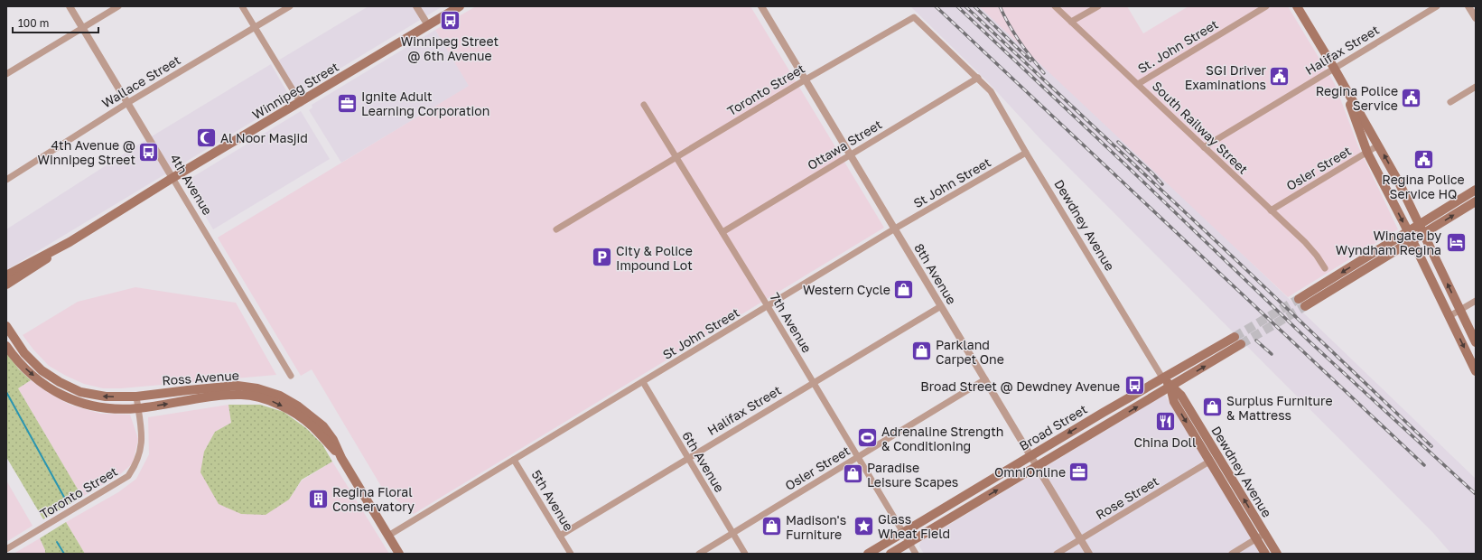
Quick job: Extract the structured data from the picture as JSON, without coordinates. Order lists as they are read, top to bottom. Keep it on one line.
{"streets":{"main road":["Winnipeg Street","Dewdney Avenue","Ross Avenue","Broad Street"],"street":["St. John Street","Halifax Street","Wallace Street","Toronto Street","South Railway Street","Ottawa Street","Osler Street","St John Street","4th Avenue","8th Avenue","7th Avenue","6th Avenue","Rose Street","5th Avenue"]},"crossings":[["St. John Street","South Railway Street"],["Halifax Street","South Railway Street"],["Halifax Street","8th Avenue"],["Halifax Street","7th Avenue"],["Halifax Street","6th Avenue"],["Halifax Street","5th Avenue"],["Wallace Street","4th Avenue"],["Toronto Street","Ottawa Street"],["Toronto Street","Dewdney Avenue"],["Toronto Street","8th Avenue"],["Toronto Street","7th Avenue"],["Toronto Street","Ross Avenue"],["Winnipeg Street","4th Avenue"],["South Railway Street","Osler Street"],["Ottawa Street","Dewdney Avenue"],["Ottawa Street","8th Avenue"],["Ottawa Street","7th Avenue"],["Osler Street","8th Avenue"],["Osler Street","7th Avenue"],["Osler Street","6th Avenue"],["St John Street","Dewdney Avenue"],["St John Street","8th Avenue"],["St John Street","7th Avenue"],["St John Street","6th Avenue"],["St John Street","5th Avenue"],["Dewdney Avenue","Broad Street"],["Dewdney Avenue","Rose Street"],["8th Avenue","Broad Street"],["8th Avenue","Rose Street"],["7th Avenue","Broad Street"]],"places":{"bus stop":["Winnipeg Street @ 6th Avenue","4th Avenue @ Winnipeg Street","Broad Street @ Dewdney Avenue"],"public building":["SGI Driver Examinations","Regina Police Service","Regina Police Service HQ"],"office":["Ignite Adult Learning Corporation","OmniOnline"],"mosque":["Al Noor Masjid"],"hotel":["Wingate by Wyndham Regina"],"parking":["City & Police Impound Lot"],"shop":["Western Cycle","Parkland Carpet One","Surplus Furniture & Mattress","Paradise Leisure Scapes","Madison's Furniture"],"restaurant":["China Doll"],"sports":["Adrenaline Strength & Conditioning"],"building":["Regina Floral Conservatory"],"place":["Glass Wheat Field"]},"scale_bar":"100 m"}
